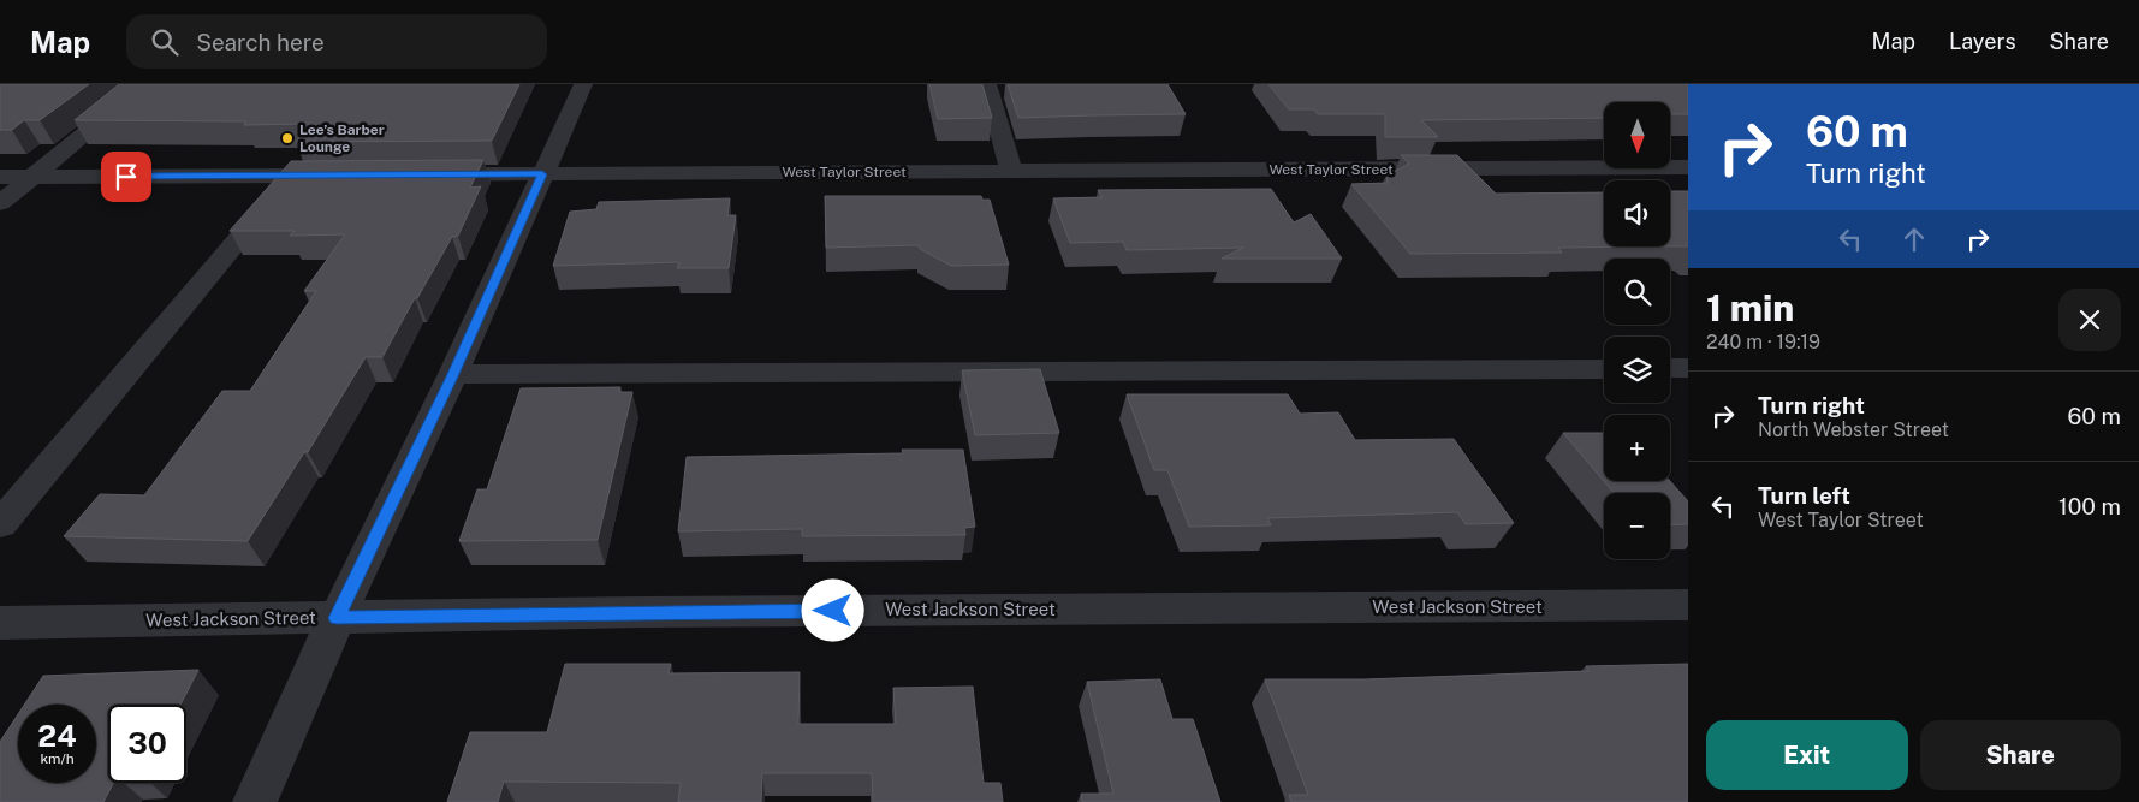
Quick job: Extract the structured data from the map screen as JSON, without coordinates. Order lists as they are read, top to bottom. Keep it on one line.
{"streets":{"street":["West Taylor Street","West Jackson Street"]},"places":["Lee’s Barber Lounge"],"north":"bottom","page":{"header":"Map","search":"Search here","nav":["Map","Layers","Share"],"turn":["60 m","Turn right"],"map_buttons":["+","−"],"heading":["1 min","240 m · 19:19"],"list":[{"name":"Turn right","note":"North Webster Street","value":"60 m"},{"name":"Turn left","note":"West Taylor Street","value":"100 m"}],"speed":"24 km/h","limit":"30","buttons":["Exit","Share"]}}
